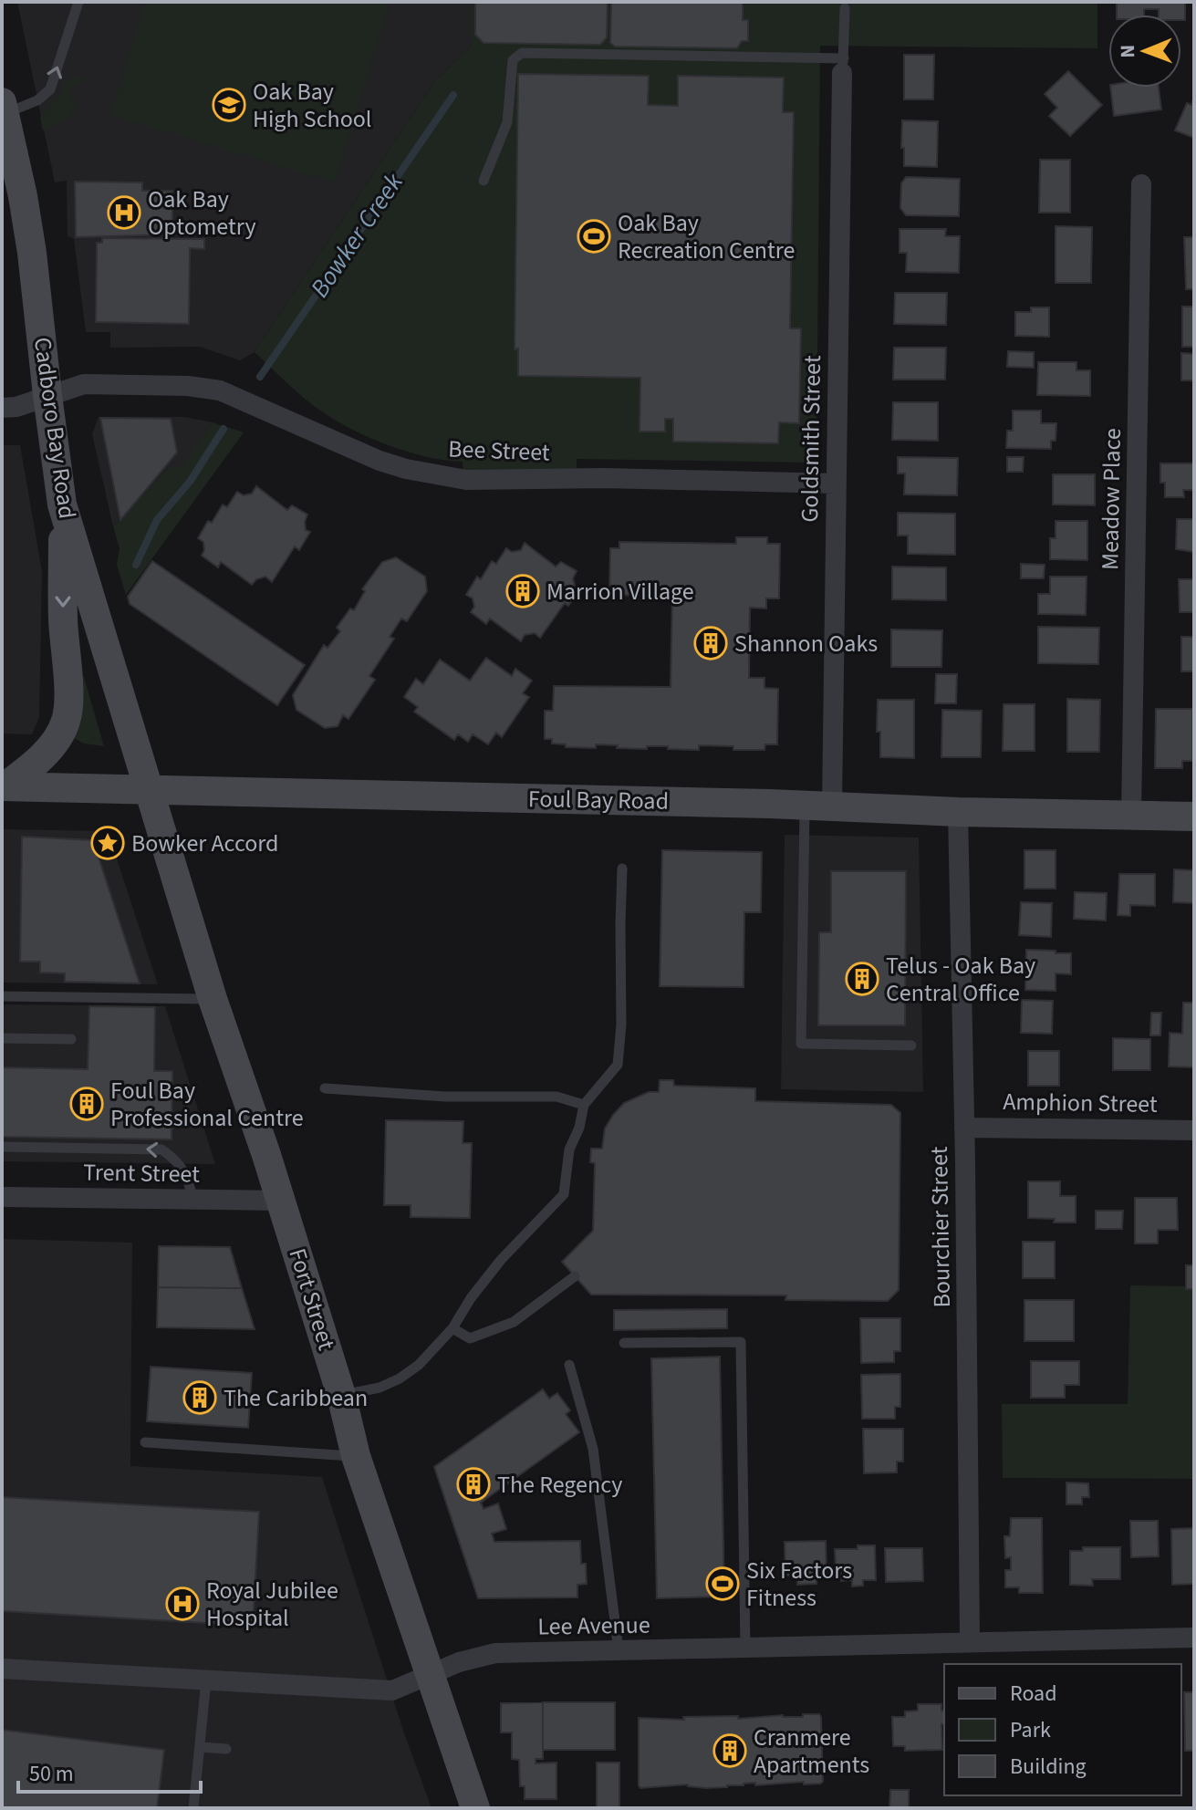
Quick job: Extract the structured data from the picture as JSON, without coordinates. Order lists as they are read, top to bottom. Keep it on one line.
{"streets":{"main road":["Cadboro Bay Road","Foul Bay Road","Fort Street"],"street":["Goldsmith Street","Bee Street","Meadow Place","Amphion Street","Trent Street","Bourchier Street","Lee Avenue"]},"crossings":[["Cadboro Bay Road","Bee Street"],["Cadboro Bay Road","Foul Bay Road"],["Cadboro Bay Road","Fort Street"],["Goldsmith Street","Bee Street"],["Goldsmith Street","Foul Bay Road"],["Meadow Place","Foul Bay Road"],["Foul Bay Road","Bourchier Street"],["Foul Bay Road","Fort Street"],["Amphion Street","Bourchier Street"],["Trent Street","Fort Street"],["Bourchier Street","Lee Avenue"],["Fort Street","Lee Avenue"]],"water":["Bowker Creek"],"places":{"school or university":["Oak Bay High School"],"hospital":["Oak Bay Optometry","Royal Jubilee Hospital"],"sports":["Oak Bay Recreation Centre","Six Factors Fitness"],"building":["Marrion Village","Shannon Oaks","Telus - Oak Bay Central Office","Foul Bay Professional Centre","The Caribbean","The Regency","Cranmere Apartments"],"place":["Bowker Accord"]},"legend":["Road","Park","Building"],"scale_bar":"50 m","north":"left"}
